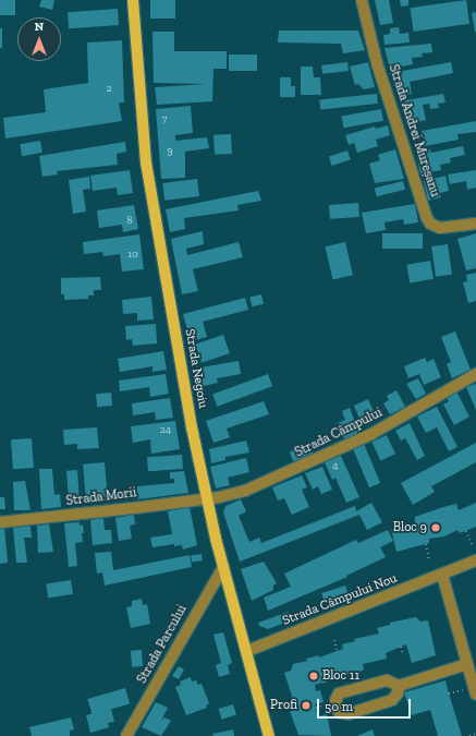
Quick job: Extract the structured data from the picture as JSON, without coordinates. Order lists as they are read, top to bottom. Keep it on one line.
{"streets":{"main road":["Strada Negoiu"],"street":["Strada Andrei Mureșanu","Strada Câmpului","Strada Morii","Strada Câmpului Nou","Strada Parcului"]},"crossings":[["Strada Negoiu","Strada Câmpului"],["Strada Negoiu","Strada Morii"],["Strada Negoiu","Strada Câmpului Nou"],["Strada Negoiu","Strada Parcului"],["Strada Câmpului","Strada Morii"]],"places":["Bloc 9","Bloc 11","Profi"],"house_numbers":["2","7","9","8","10","24","4"],"scale_bar":"50 m","north":"top"}
